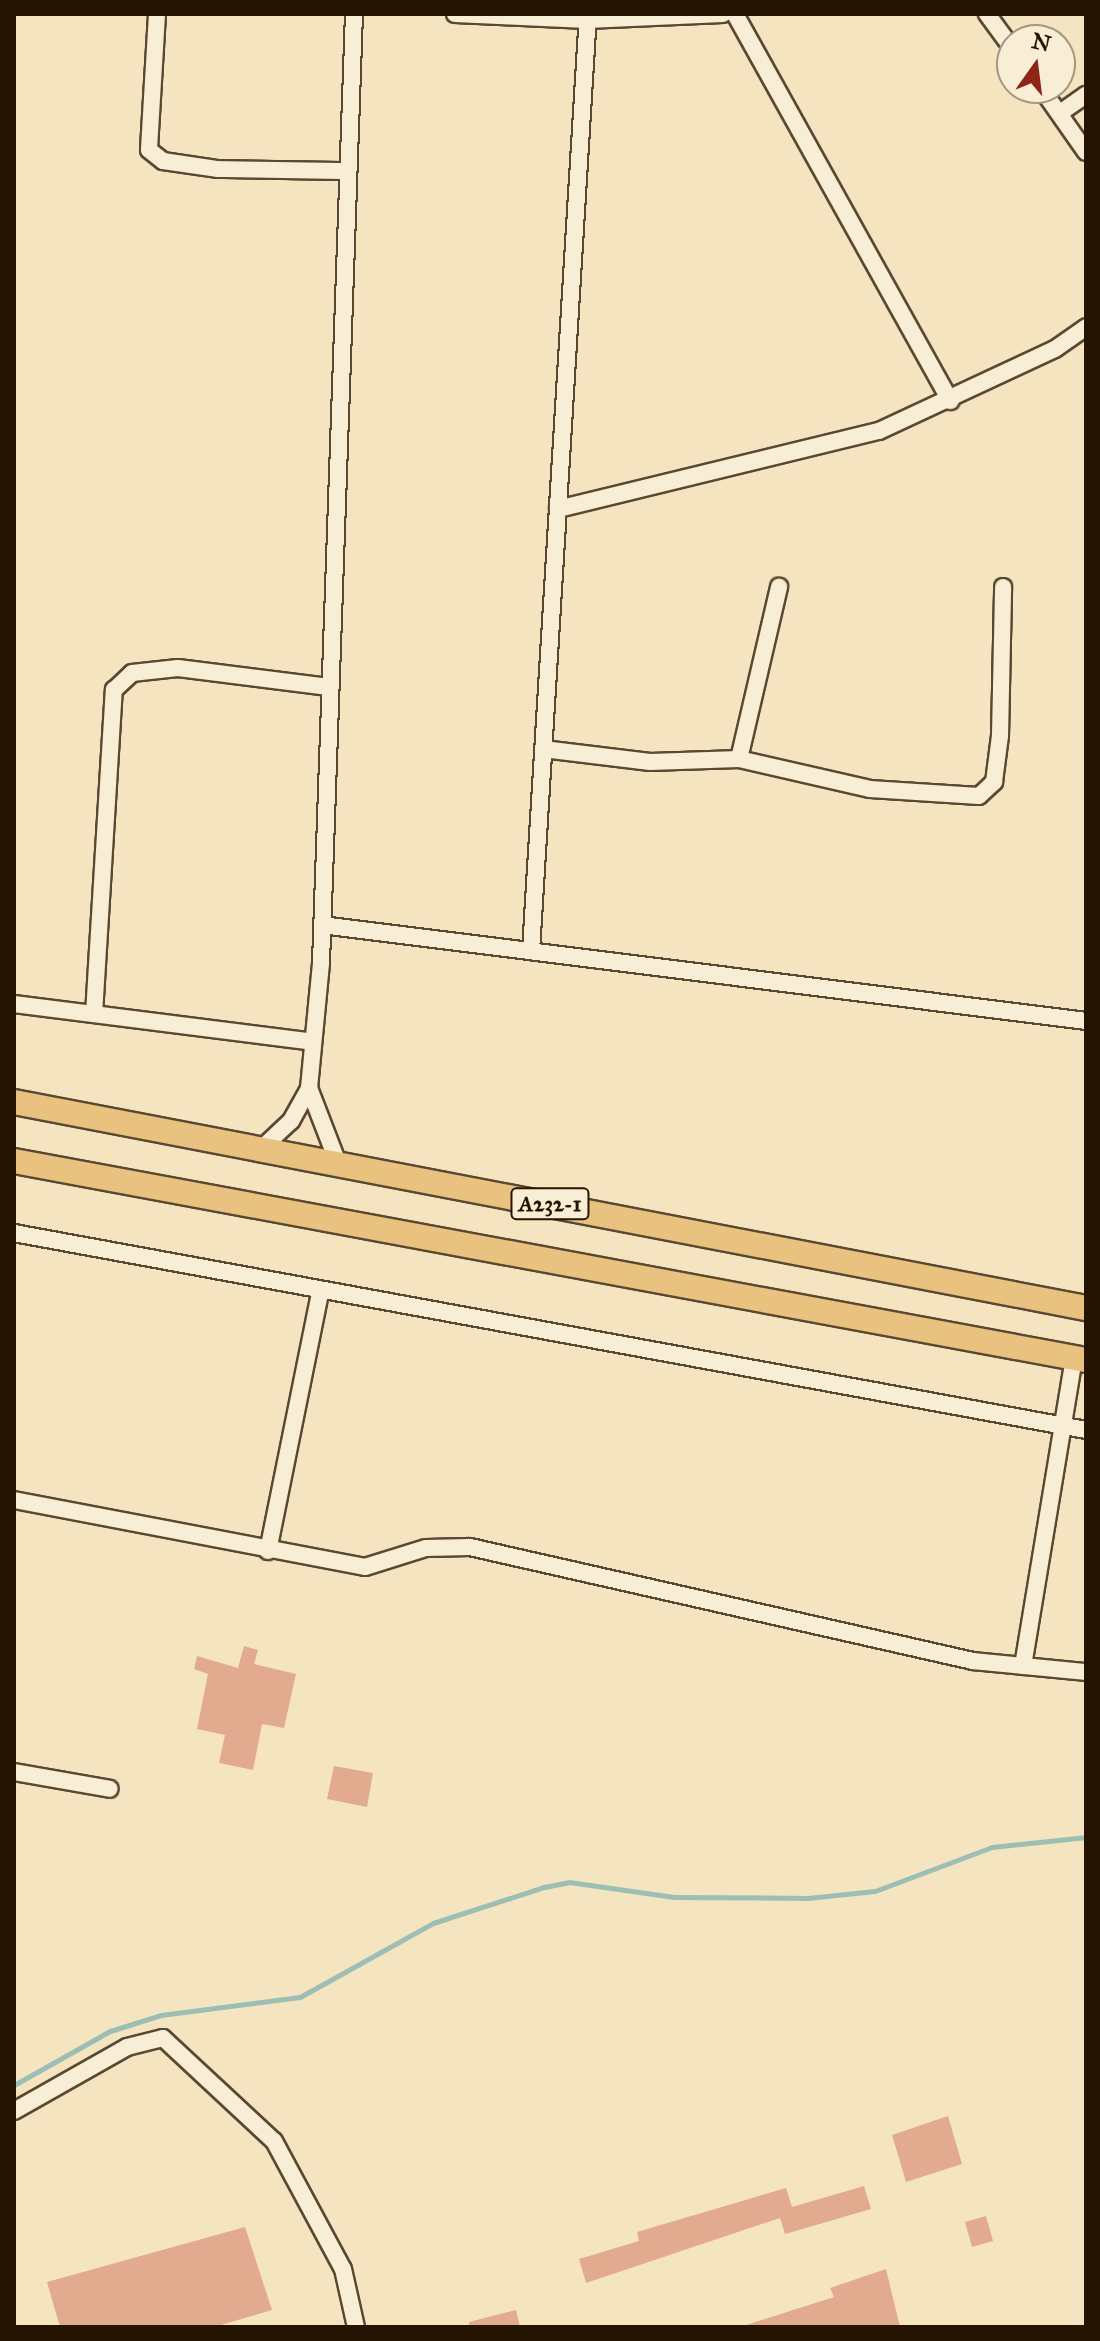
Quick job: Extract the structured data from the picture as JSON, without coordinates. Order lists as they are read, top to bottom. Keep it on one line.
{"streets":{"highway":["A232-1"]},"north":"top"}
